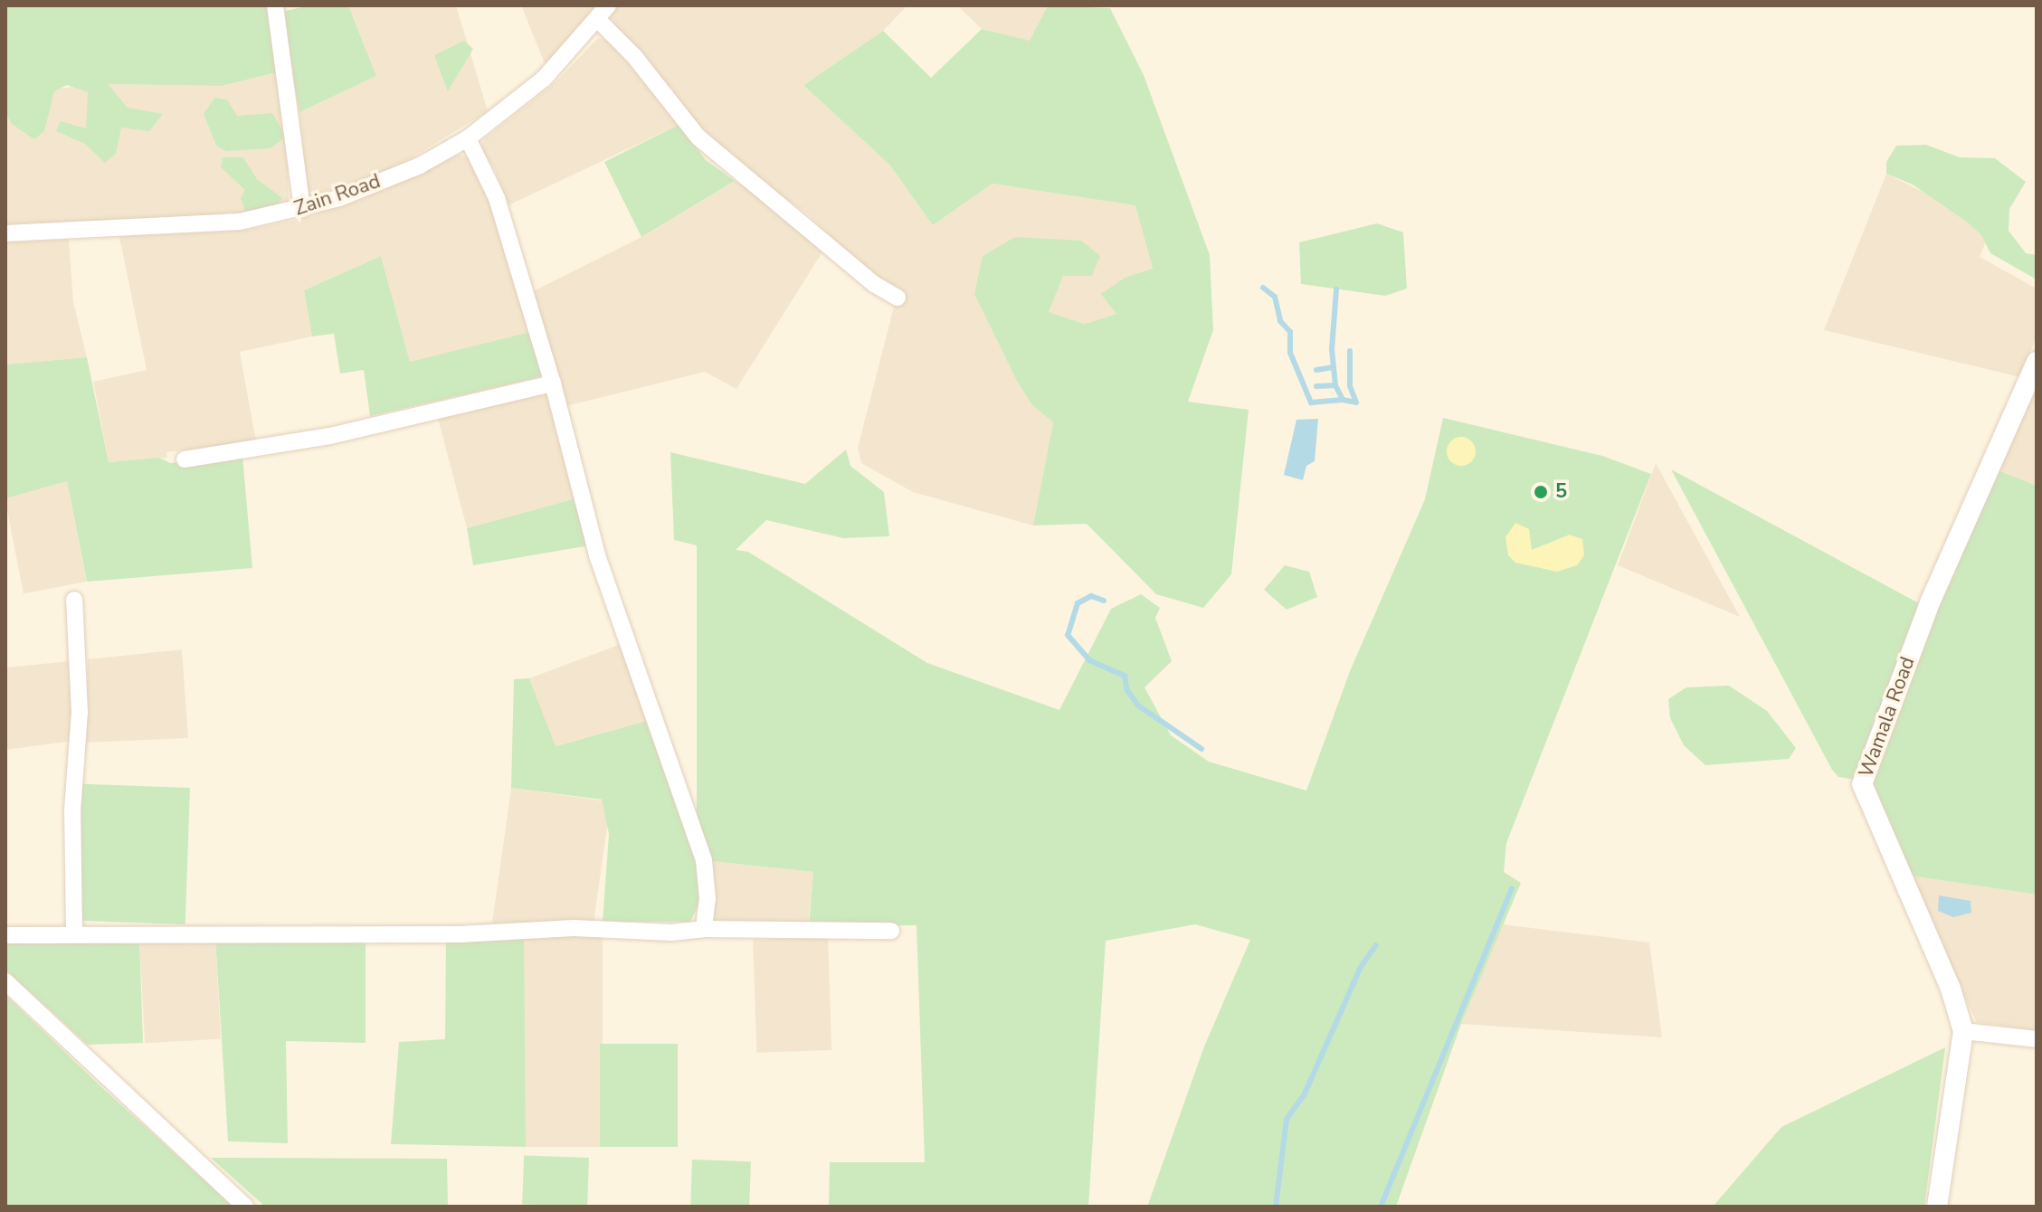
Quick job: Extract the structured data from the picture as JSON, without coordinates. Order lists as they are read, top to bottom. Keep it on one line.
{"streets":{"street":["Zain Road","Wamala Road"]},"places":["5"]}
